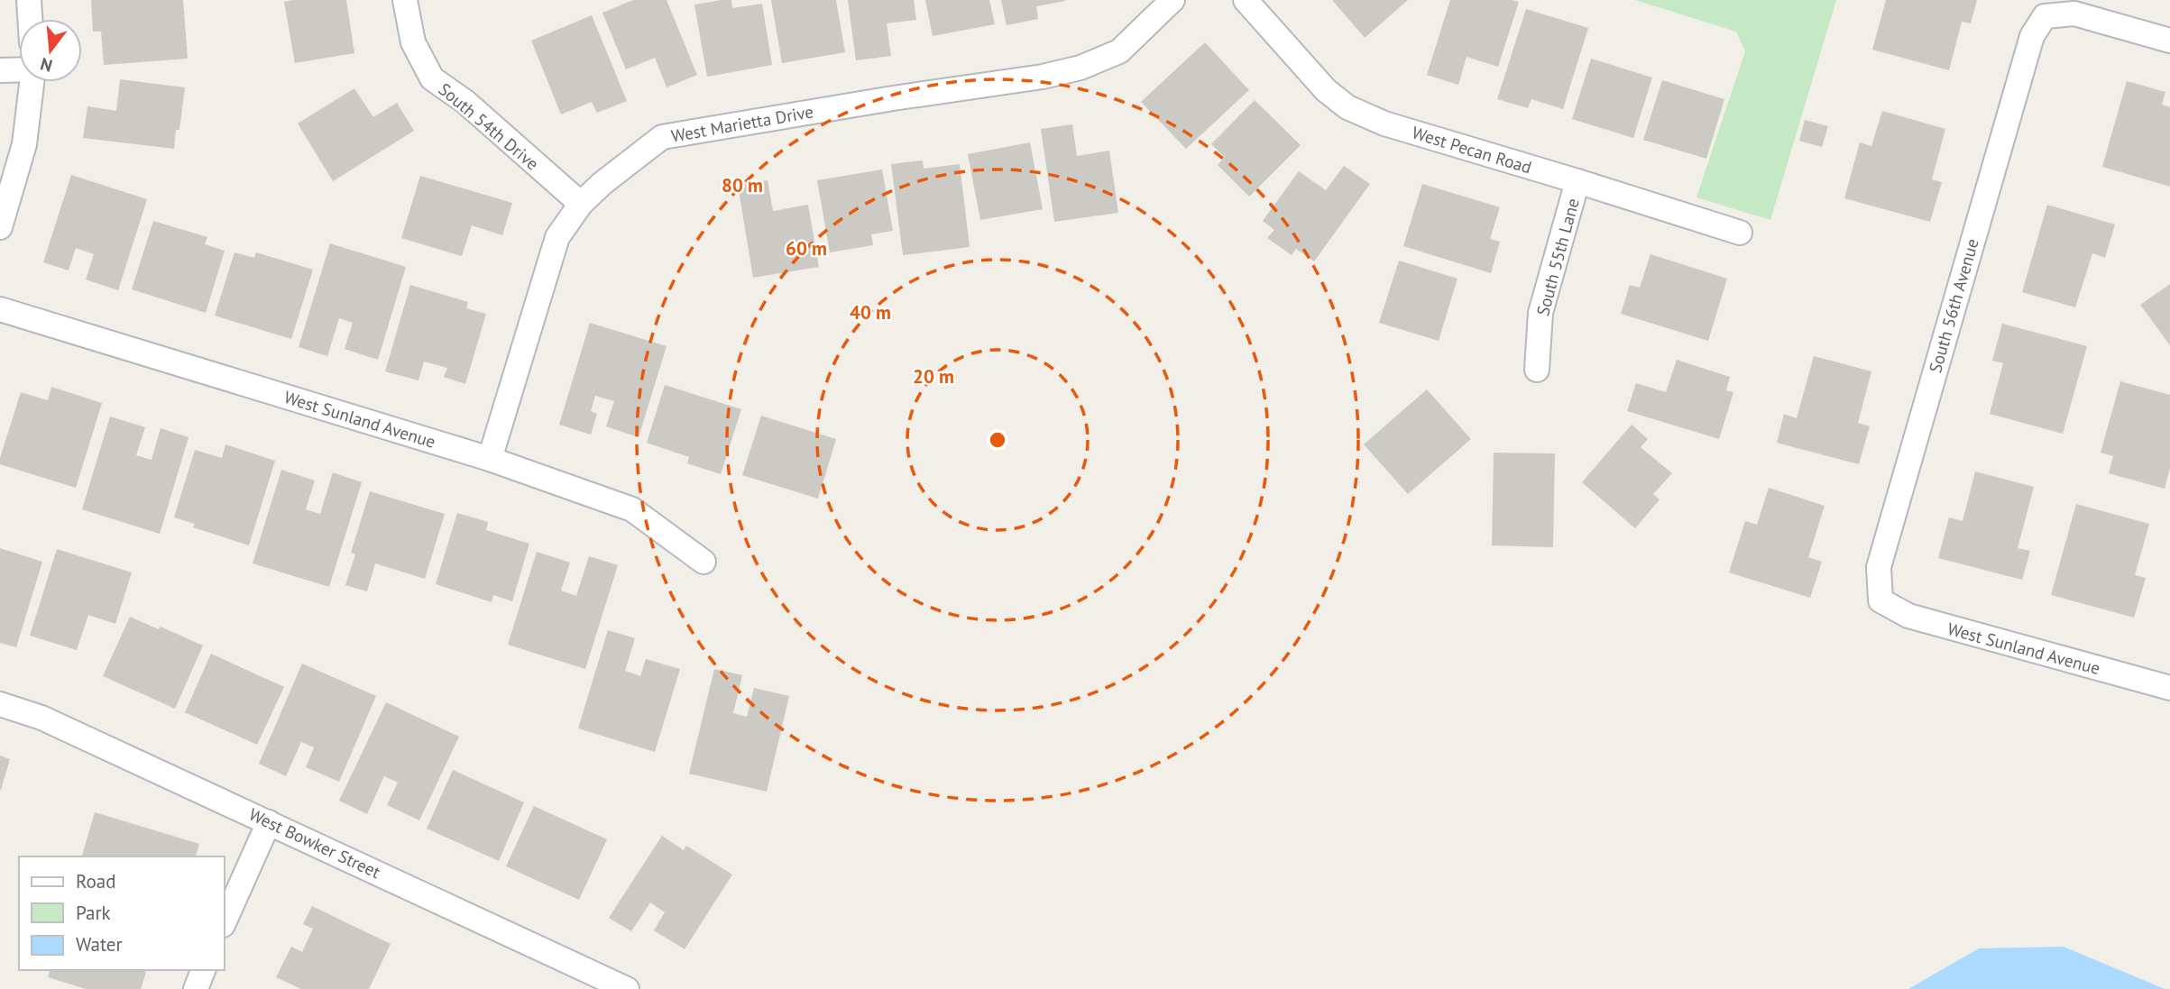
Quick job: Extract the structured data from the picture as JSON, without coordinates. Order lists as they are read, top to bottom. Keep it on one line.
{"streets":{"street":["West Marietta Drive","South 54th Drive","West Pecan Road","South 55th Lane","South 56th Avenue","West Sunland Avenue","West Bowker Street"]},"crossings":[["West Marietta Drive","South 54th Drive"],["West Marietta Drive","West Sunland Avenue"],["West Pecan Road","South 55th Lane"],["South 56th Avenue","West Sunland Avenue"]],"legend":["Road","Park","Water"],"north":"bottom","rings":["80 m","60 m","40 m","20 m"]}
